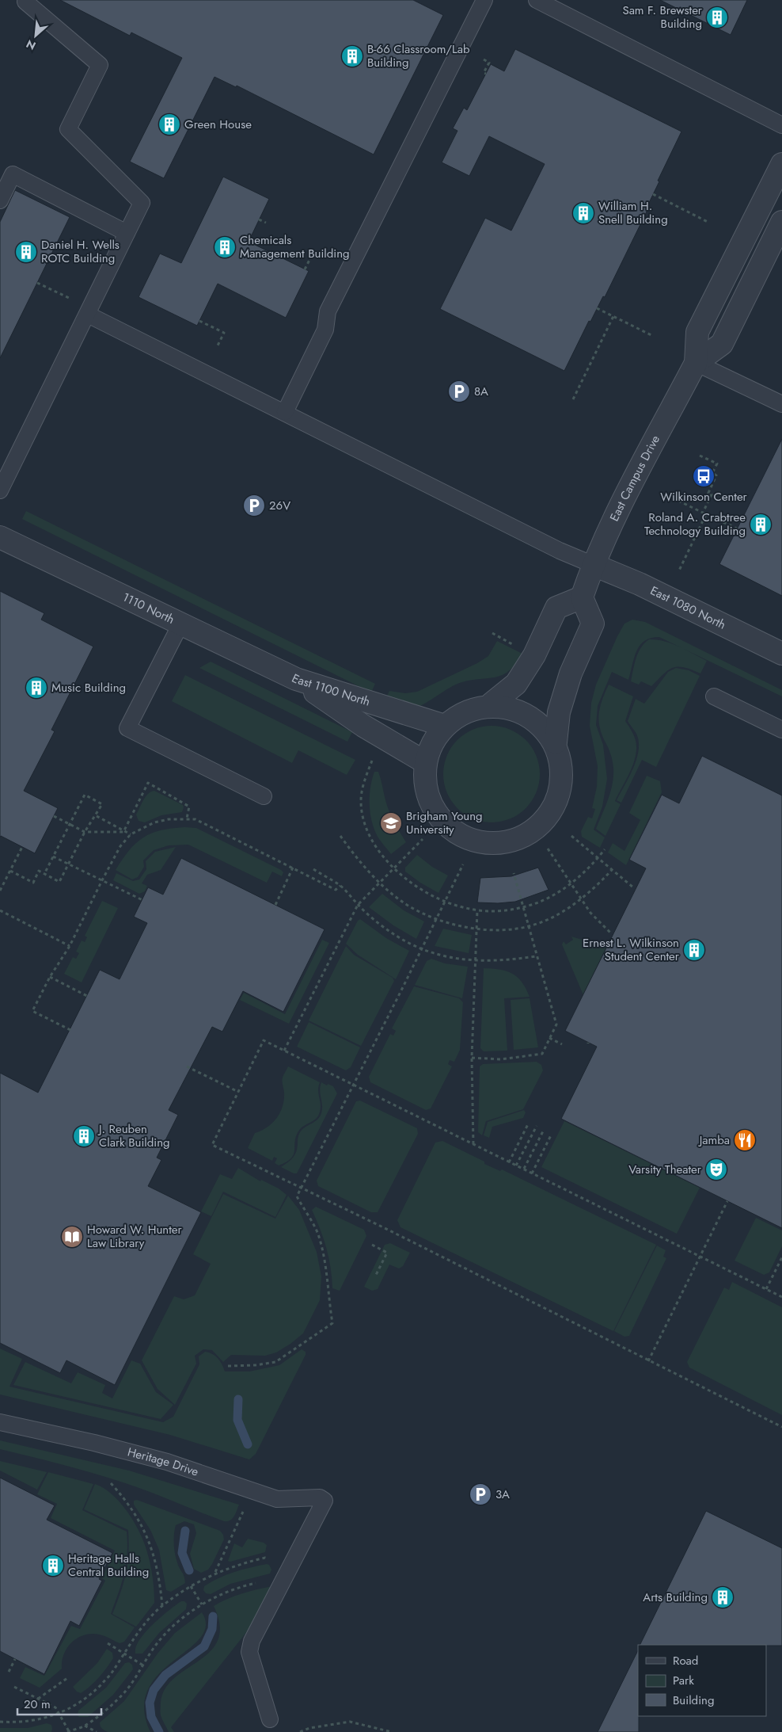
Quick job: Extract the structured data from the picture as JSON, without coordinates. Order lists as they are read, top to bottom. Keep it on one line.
{"streets":{"street":["East Campus Drive","East 1080 North","1110 North","East 1100 North"],"lane":["Heritage Drive"]},"crossings":[["East Campus Drive","East 1080 North"],["1110 North","East 1100 North"]],"places":{"building":["Sam F. Brewster Building","B-66 Classroom/Lab Building","Green House","William H. Snell Building","Chemicals Management Building","Daniel H. Wells ROTC Building","Roland A. Crabtree Technology Building","Music Building","Ernest L. Wilkinson Student Center","J. Reuben Clark Building","Heritage Halls Central Building","Arts Building"],"parking":["8A","26V","3A"],"bus stop":["Wilkinson Center"],"school or university":["Brigham Young University"],"restaurant":["Jamba"],"theatre":["Varsity Theater"],"library":["Howard W. Hunter Law Library"]},"legend":["Road","Park","Building"],"scale_bar":"20 m","north":"bottom left"}
